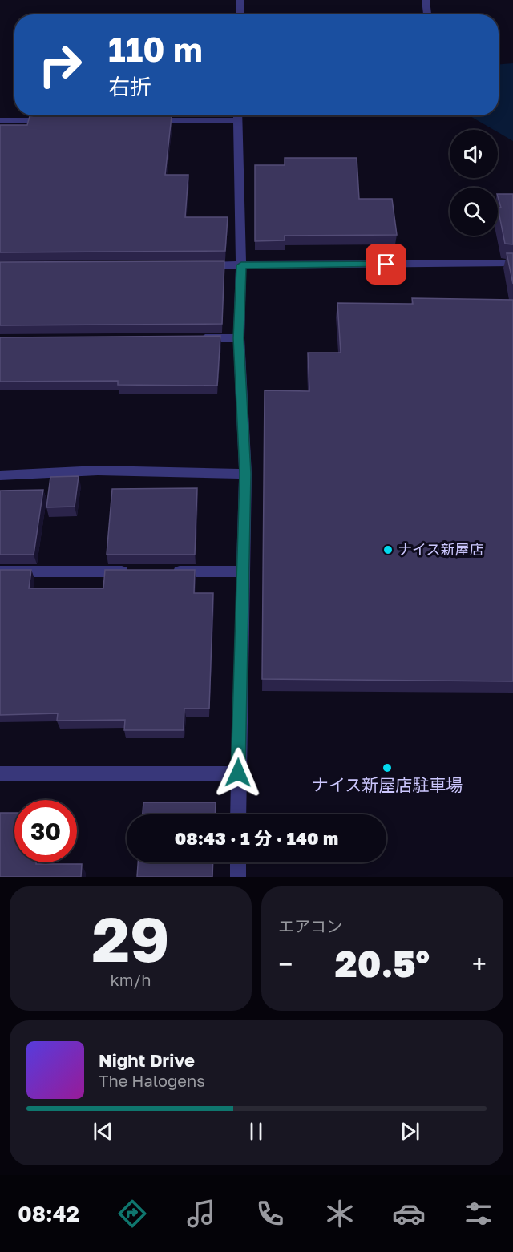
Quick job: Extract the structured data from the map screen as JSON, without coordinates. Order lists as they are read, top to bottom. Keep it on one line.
{"places":["ナイス新屋店","ナイス新屋店駐車場"],"page":{"turn":["110 m","右折"],"limit":"30","trip":"08:43 · 1 分 · 140 m","tile":[["29","km/h"],"エアコン"],"heat":["−","20.5°","+"],"song":["Night Drive","The Halogens"],"tabs":"08:42"}}
